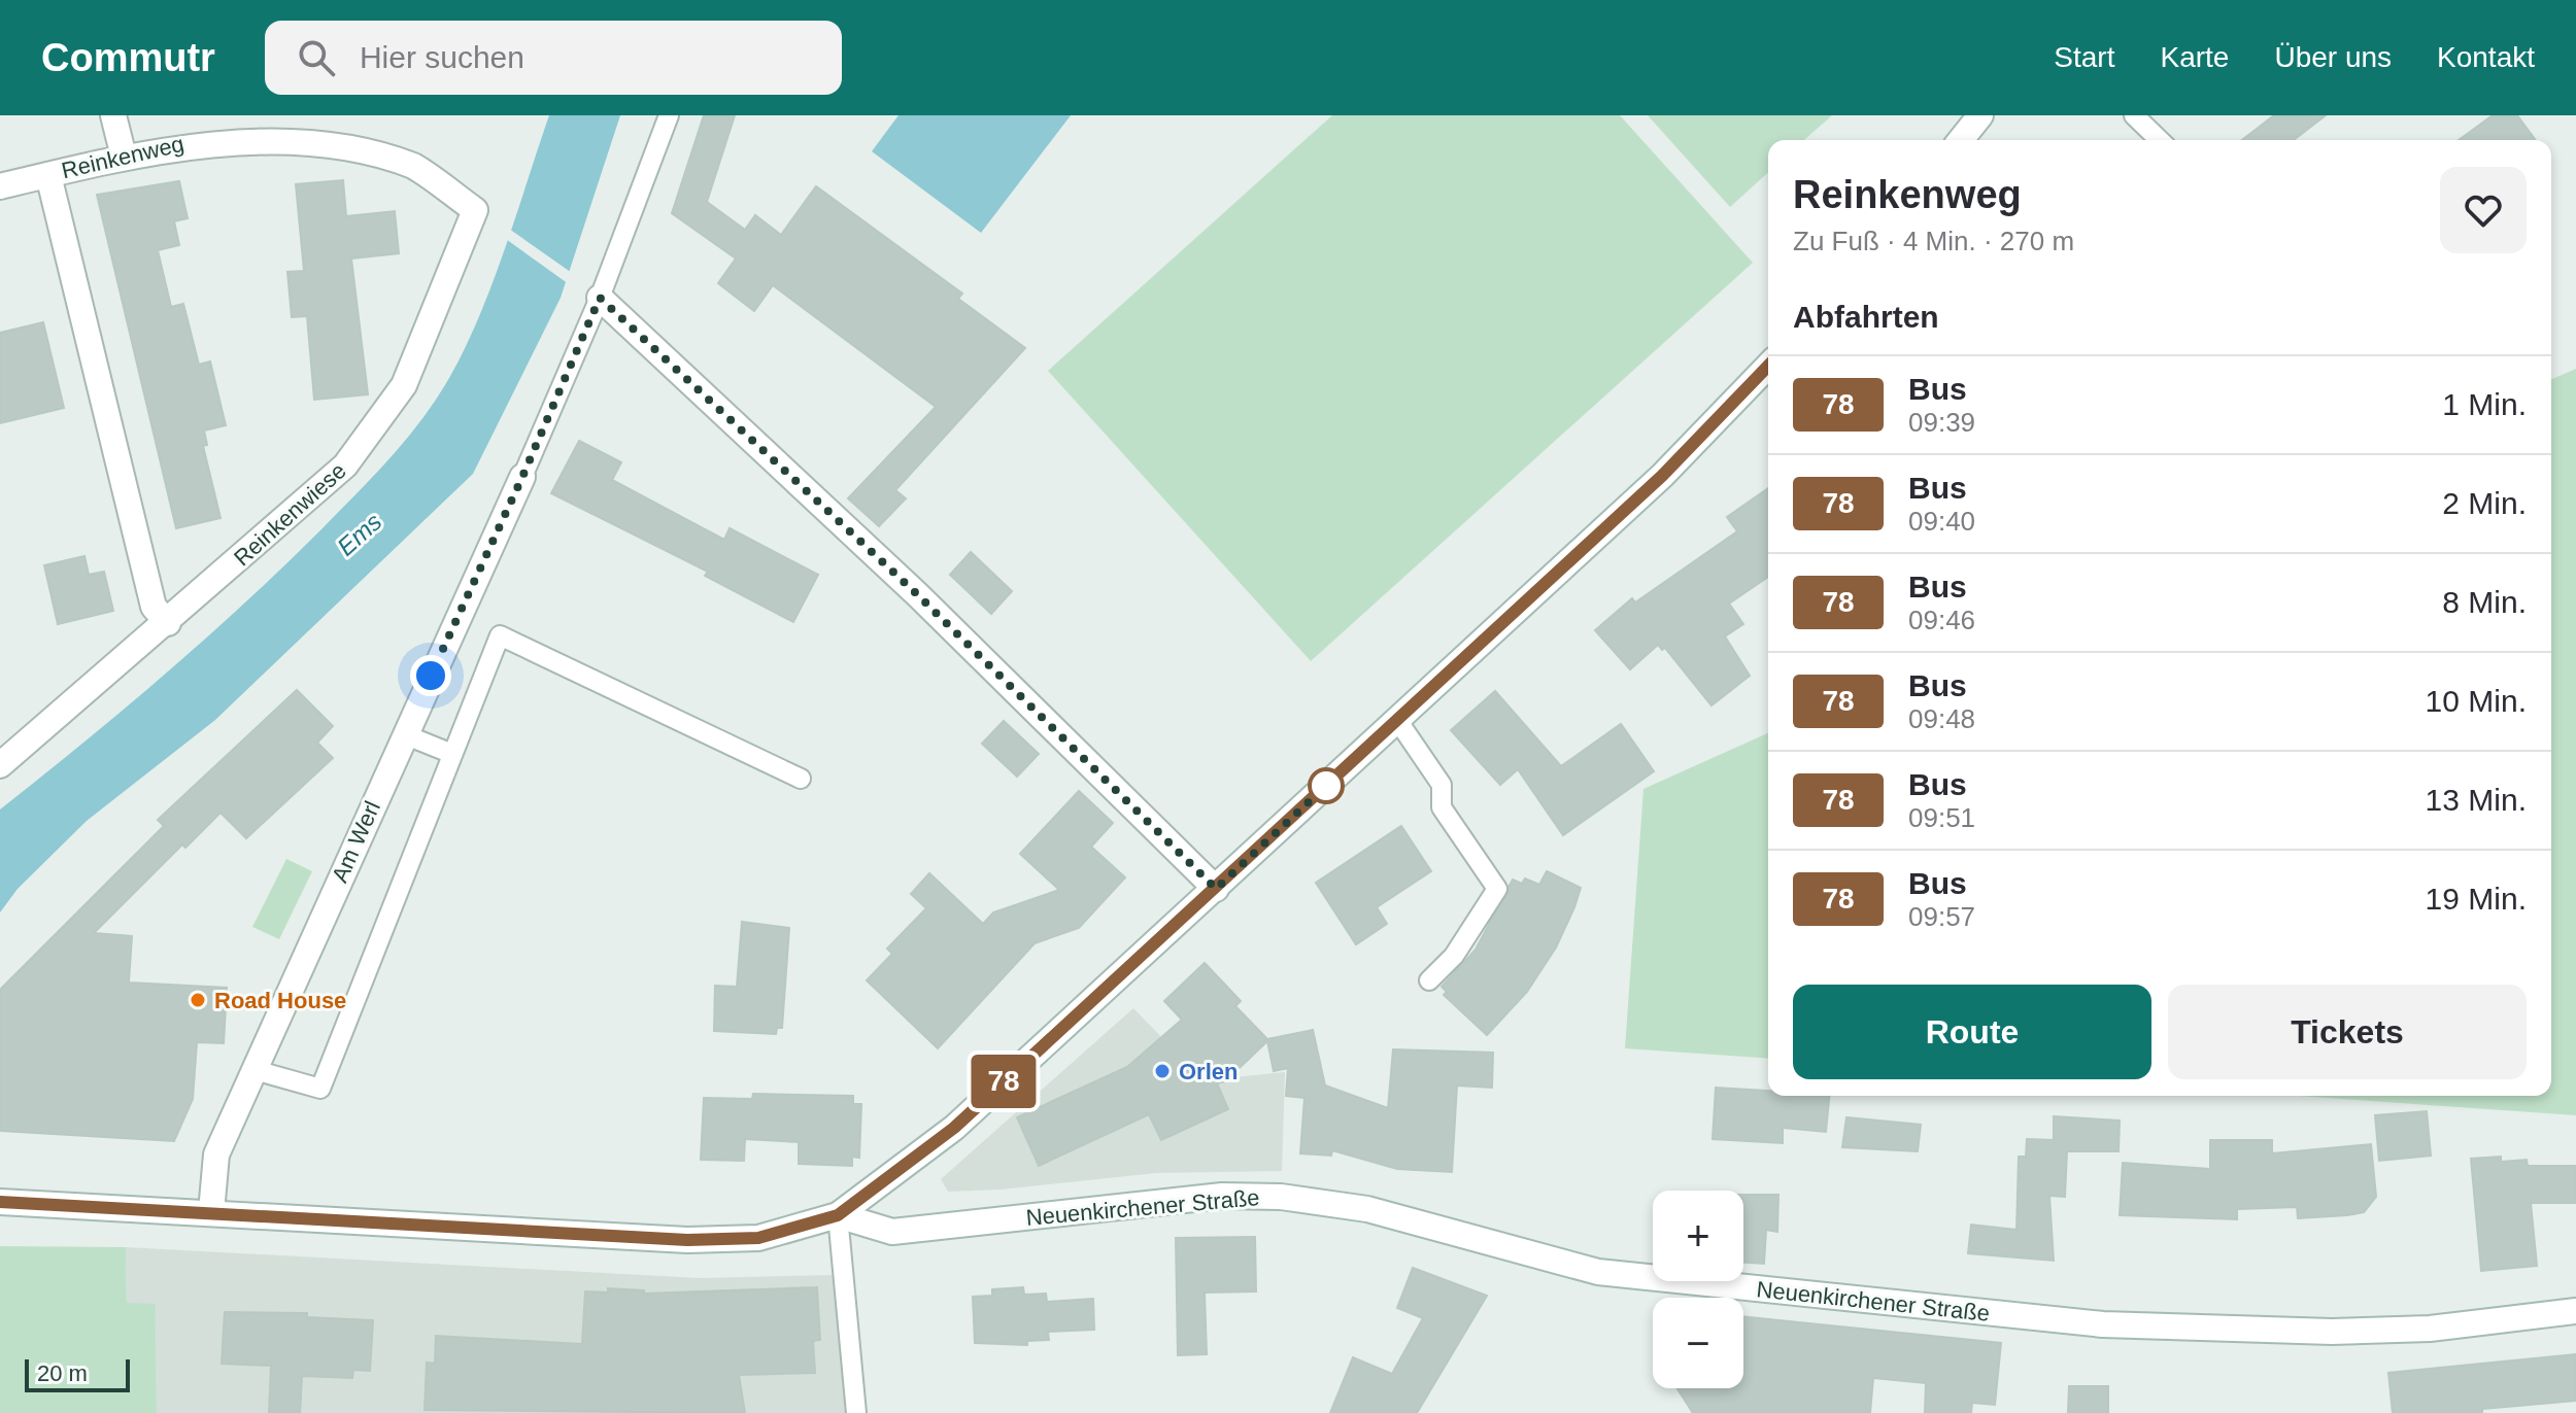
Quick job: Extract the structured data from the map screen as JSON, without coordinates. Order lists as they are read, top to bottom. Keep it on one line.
{"streets":{"main road":["Reinkenweg","Reinkenwiese","Am Werl","Neuenkirchener Straße"]},"crossings":[["Reinkenweg","Reinkenwiese"]],"water":["Ems"],"places":["Road House","Orlen"],"lines":["bus line 78"],"scale_bar":"20 m","page":{"header":"Commutr","search":"Hier suchen","nav":["Start","Karte","Über uns","Kontakt"],"on_map":"78","heading":[["Reinkenweg","Zu Fuß · 4 Min. · 270 m"],"Abfahrten"],"list":[{"mark":"78","name":"Bus","note":"09:39","value":"1 Min."},{"mark":"78","name":"Bus","note":"09:40","value":"2 Min."},{"mark":"78","name":"Bus","note":"09:46","value":"8 Min."},{"mark":"78","name":"Bus","note":"09:48","value":"10 Min."},{"mark":"78","name":"Bus","note":"09:51","value":"13 Min."},{"mark":"78","name":"Bus","note":"09:57","value":"19 Min."}],"buttons":["Route","Tickets"],"map_buttons":["+","−"],"scale":"20 m"}}
